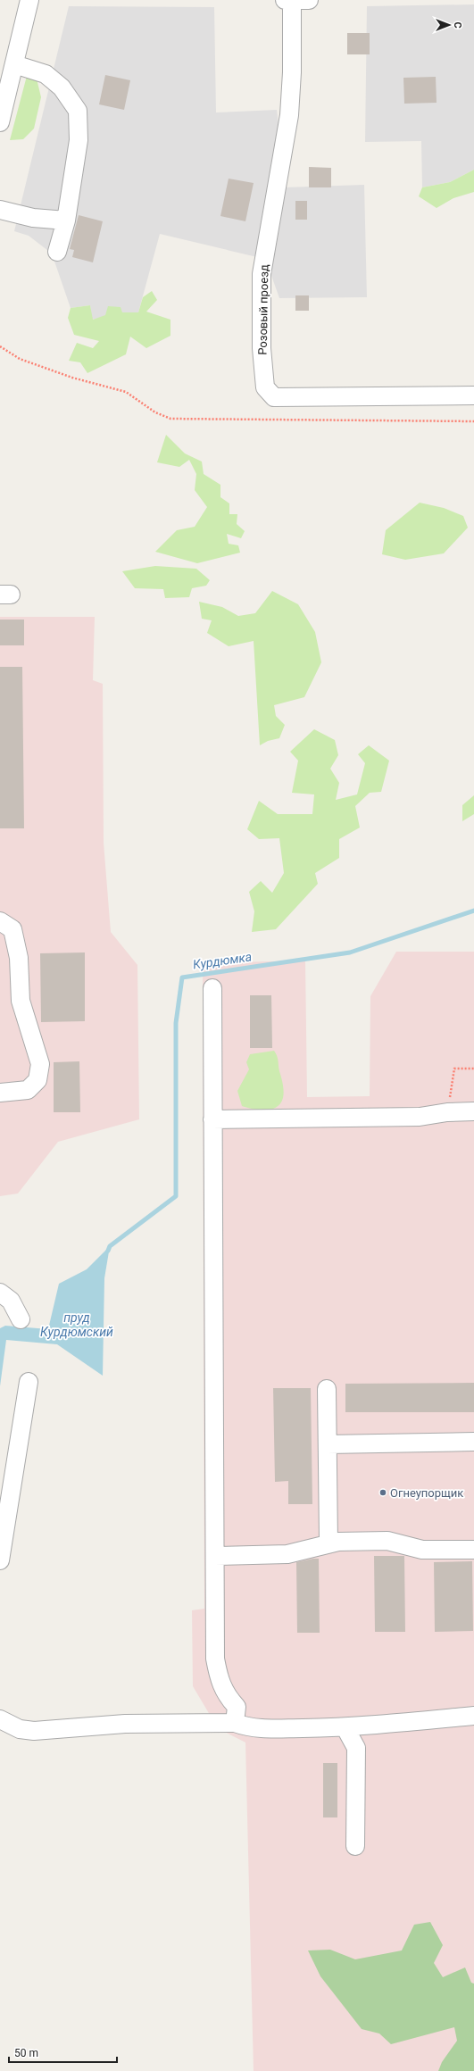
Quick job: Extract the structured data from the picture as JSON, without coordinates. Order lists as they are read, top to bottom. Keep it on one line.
{"streets":{"street":["Розовый проезд"]},"water":["Курдюмка","пруд Курдюмский"],"places":["Огнеупорщик"],"scale_bar":"50 m","north":"right"}
